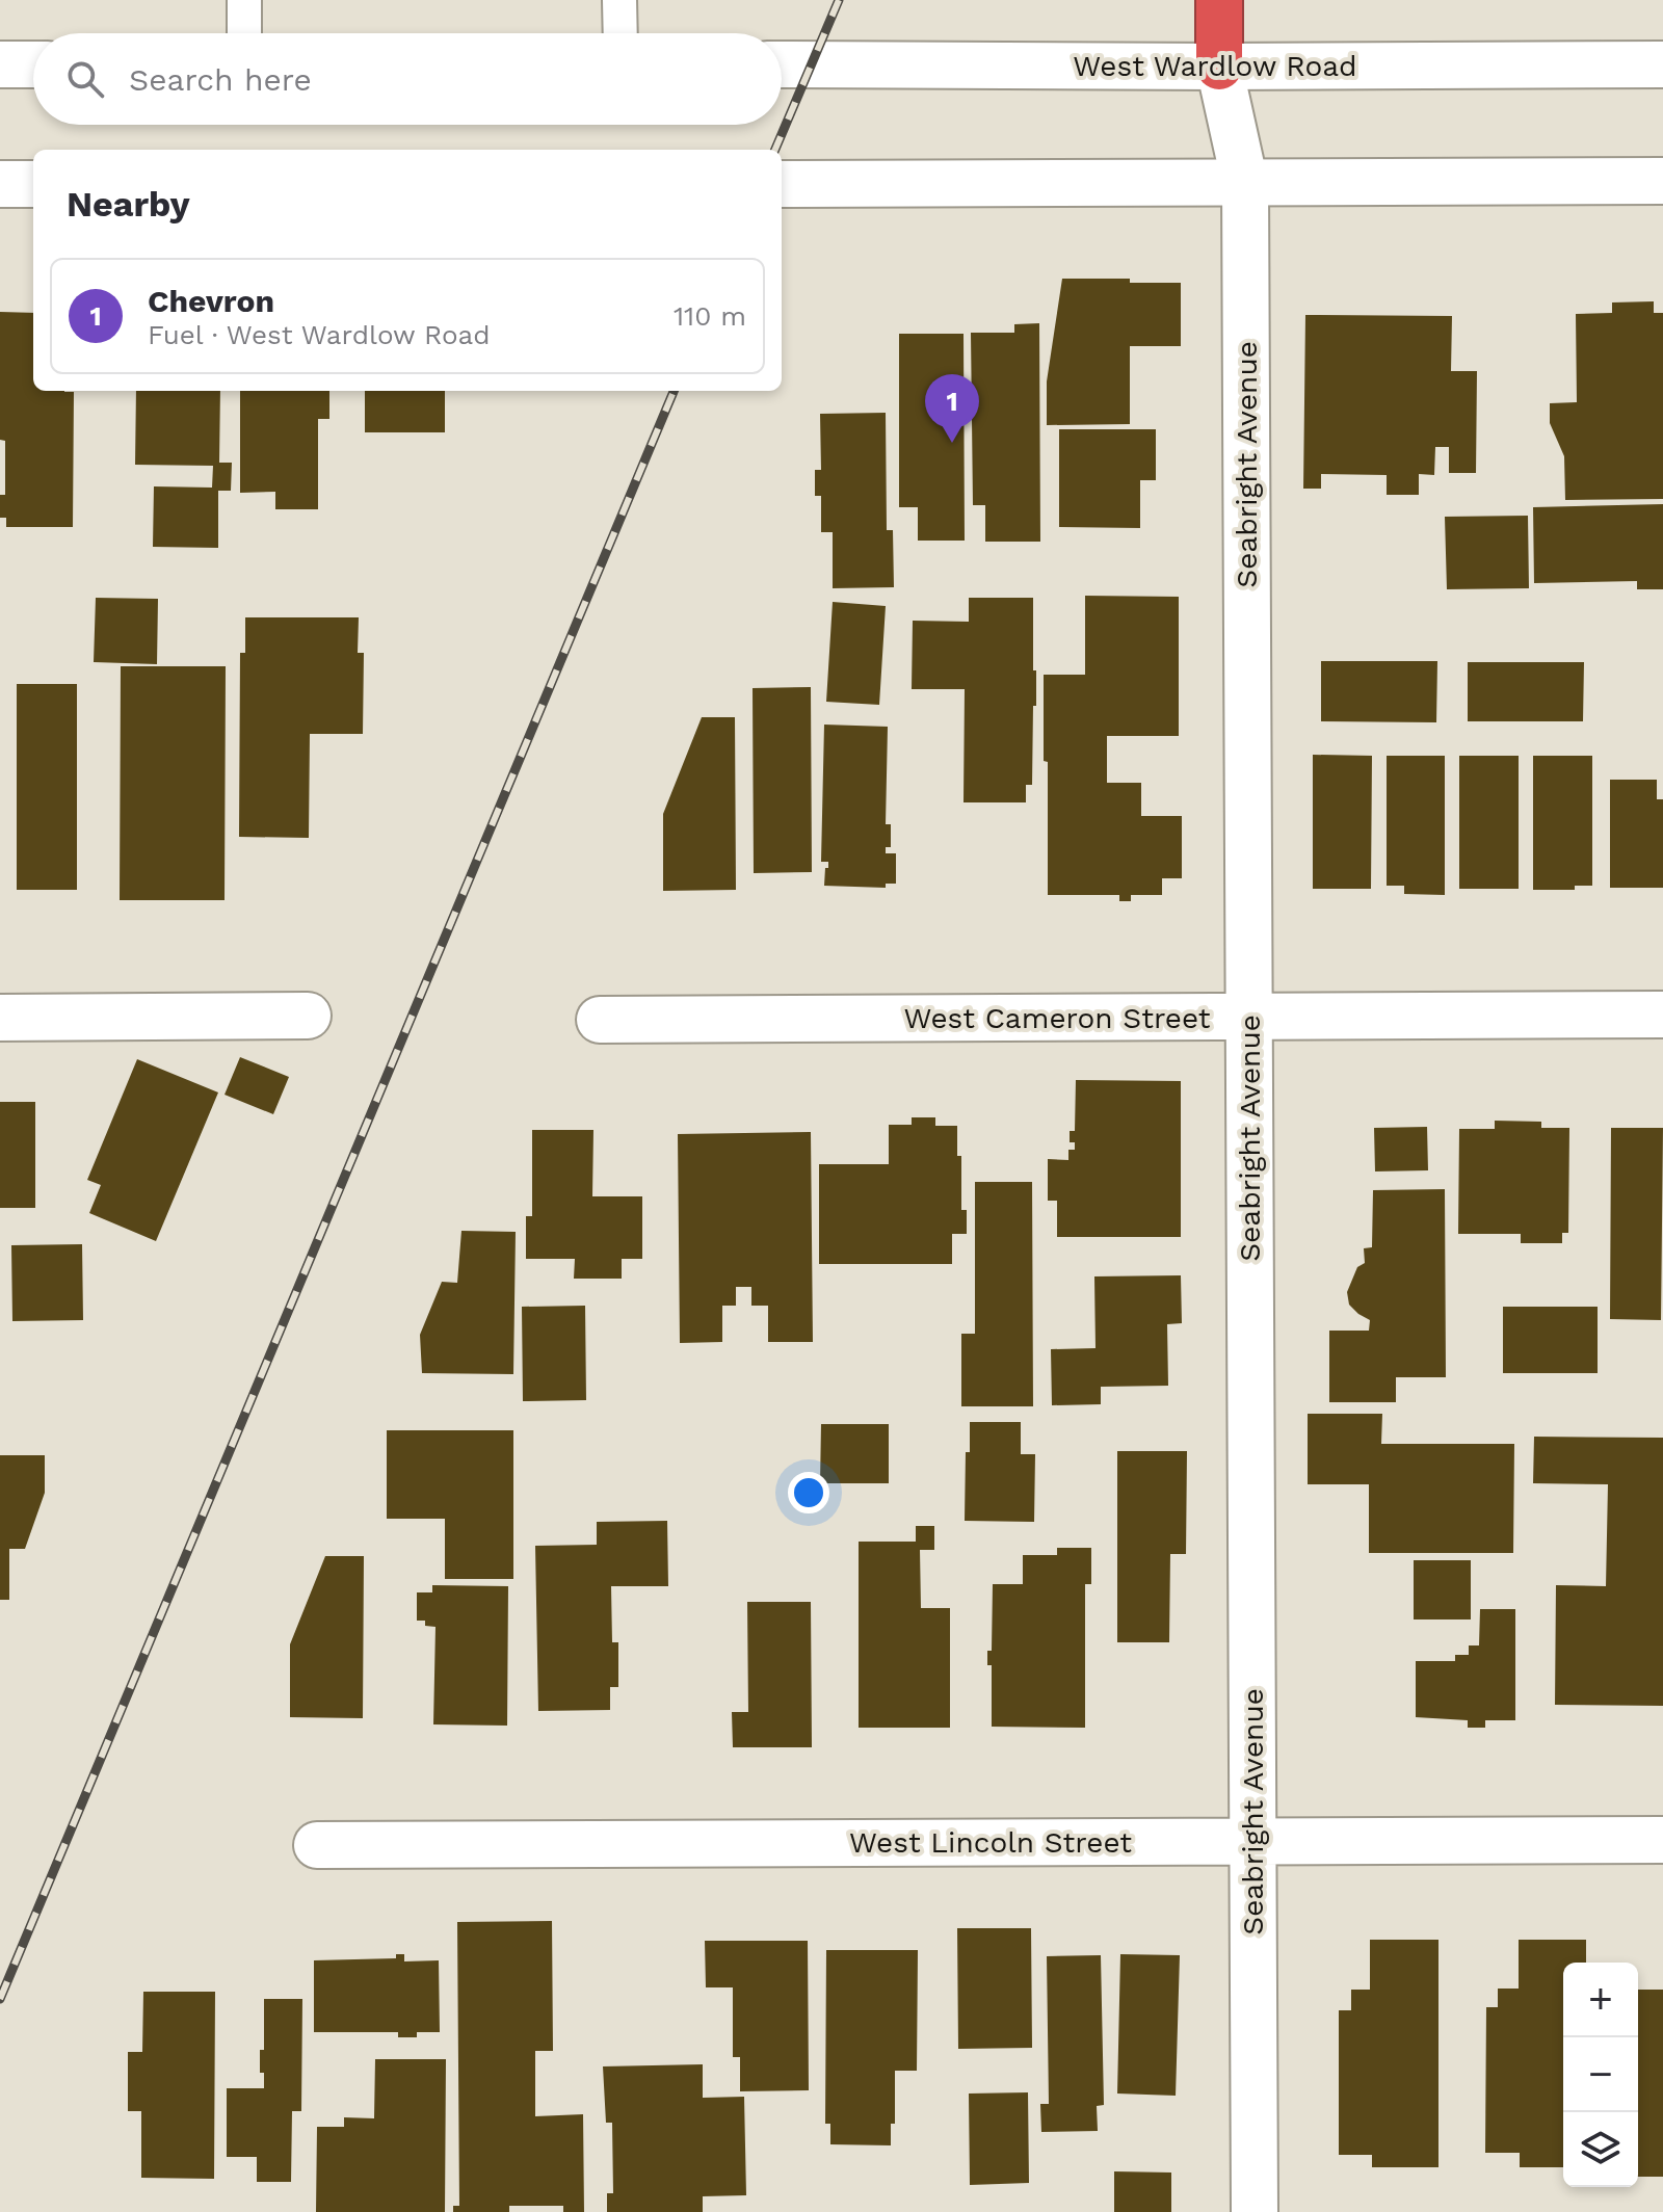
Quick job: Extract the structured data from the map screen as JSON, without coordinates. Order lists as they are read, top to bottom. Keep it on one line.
{"streets":{"street":["West Wardlow Road","Seabright Avenue","West Cameron Street","West Lincoln Street"]},"crossings":[["West Wardlow Road","Seabright Avenue"],["Seabright Avenue","West Cameron Street"],["Seabright Avenue","West Lincoln Street"]],"page":{"search":"Search here","heading":"Nearby","list":[{"mark":"1","name":"Chevron","note":"Fuel · West Wardlow Road","value":"110 m"}],"pins":"1","map_buttons":["+","−"]}}
